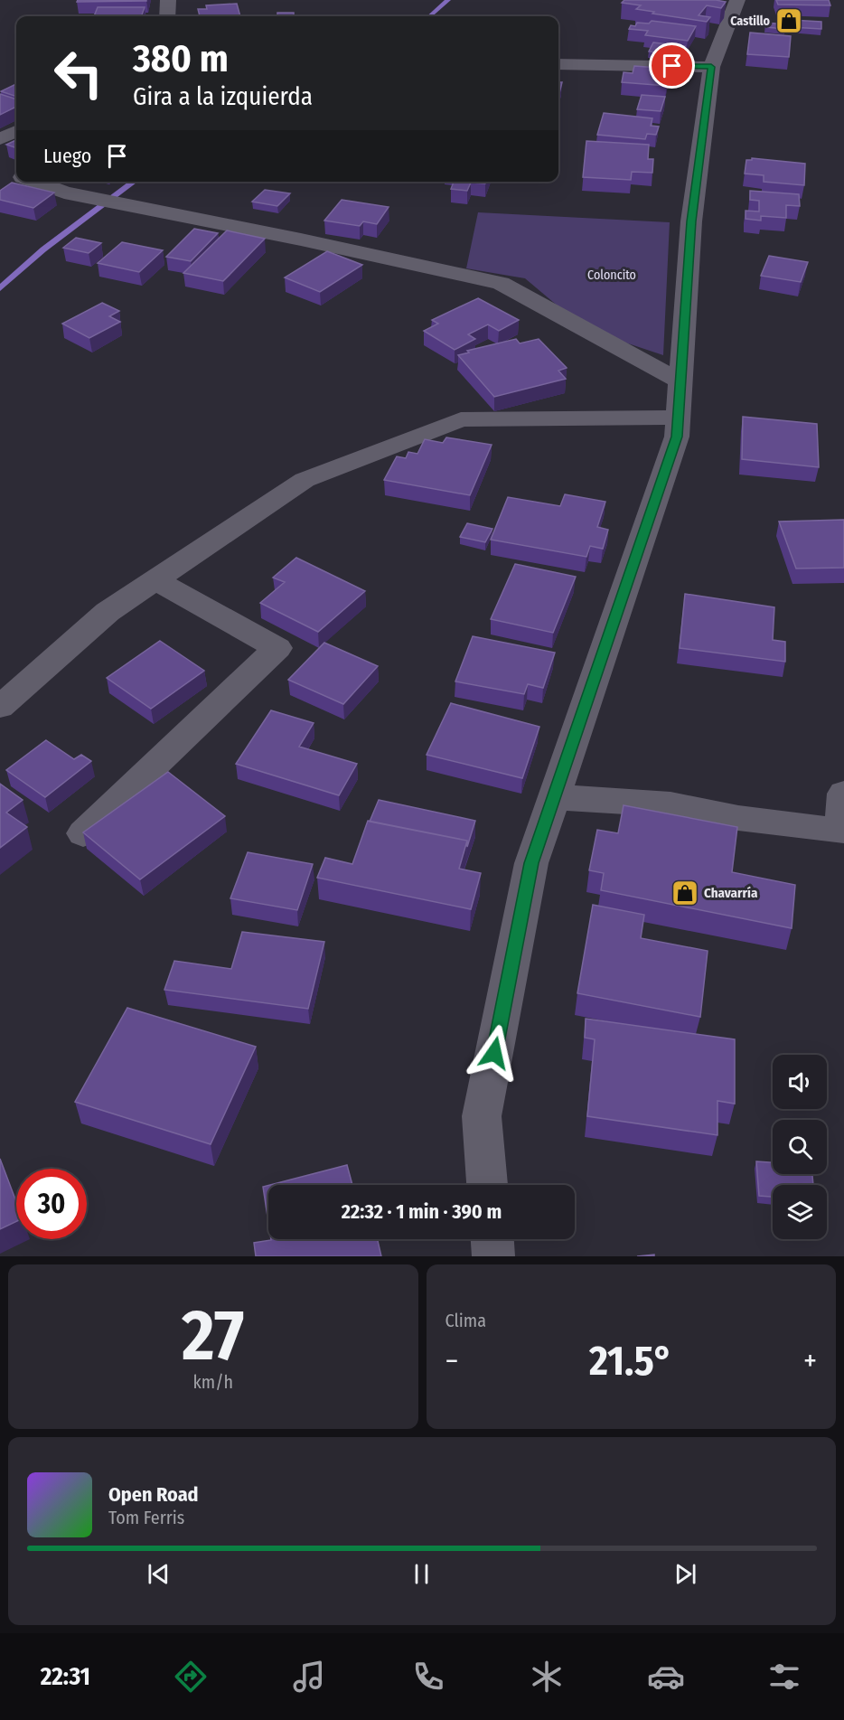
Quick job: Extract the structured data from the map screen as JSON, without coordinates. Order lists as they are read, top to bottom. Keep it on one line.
{"parks":["Coloncito"],"places":{"shop":["Castillo","Chavarría"]},"page":{"turn":["380 m","Gira a la izquierda"],"then":"Luego","limit":"30","trip":"22:32 · 1 min · 390 m","tile":[["27","km/h"],"Clima"],"heat":["−","21.5°","+"],"song":["Open Road","Tom Ferris"],"tabs":"22:31"}}
